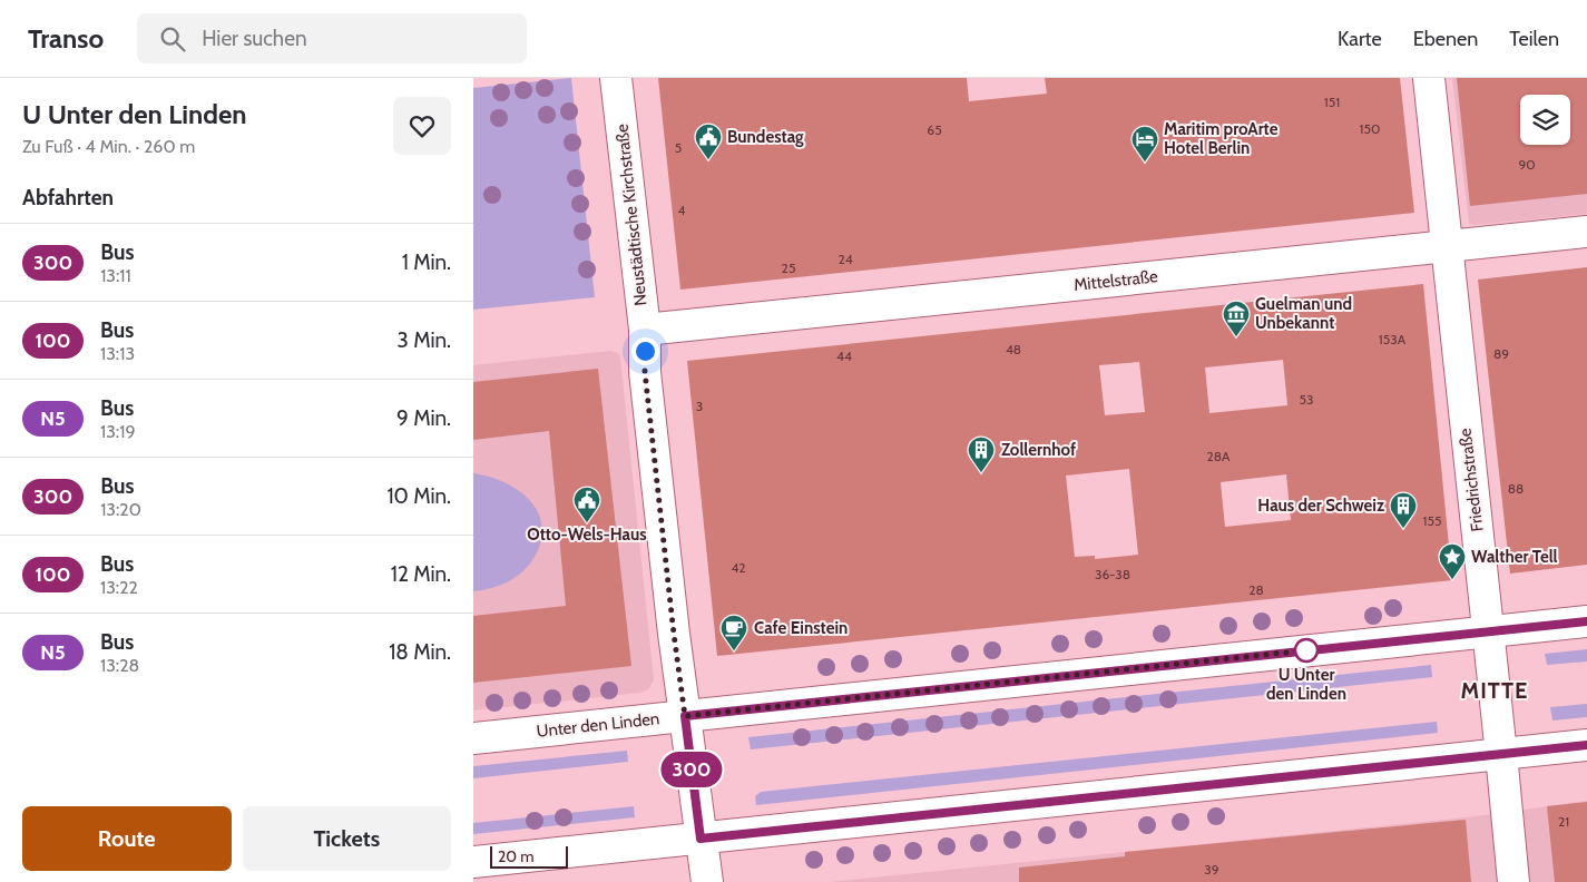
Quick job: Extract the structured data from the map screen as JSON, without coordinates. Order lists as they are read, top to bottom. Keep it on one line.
{"streets":{"main road":["Neustädtische Kirchstraße","Mittelstraße","Friedrichstraße","Unter den Linden"]},"crossings":[["Neustädtische Kirchstraße","Mittelstraße"],["Neustädtische Kirchstraße","Unter den Linden"],["Mittelstraße","Friedrichstraße"],["Friedrichstraße","Unter den Linden"]],"districts":["MITTE"],"places":{"public building":["Bundestag","Otto-Wels-Haus"],"hotel":["Maritim proArte Hotel Berlin"],"museum":["Guelman und Unbekannt"],"building":["Zollernhof","Haus der Schweiz"],"place":["Walther Tell"],"other":["U Unter den Linden"],"cafe":["Cafe Einstein"]},"lines":["bus line 300"],"house_numbers":["151","150","65","5","90","4","24","25","153A","48","89","44","53","3","28A","88","155","42","36-38","28","21","39"],"scale_bar":"20 m","page":{"header":"Transo","search":"Hier suchen","nav":["Karte","Ebenen","Teilen"],"heading":[["U Unter den Linden","Zu Fuß · 4 Min. · 260 m"],"Abfahrten"],"on_map":"300","list":[{"mark":"300","name":"Bus","note":"13:11","value":"1 Min."},{"mark":"100","name":"Bus","note":"13:13","value":"3 Min."},{"mark":"N5","name":"Bus","note":"13:19","value":"9 Min."},{"mark":"300","name":"Bus","note":"13:20","value":"10 Min."},{"mark":"100","name":"Bus","note":"13:22","value":"12 Min."},{"mark":"N5","name":"Bus","note":"13:28","value":"18 Min."}],"buttons":["Route","Tickets"],"scale":"20 m"}}
